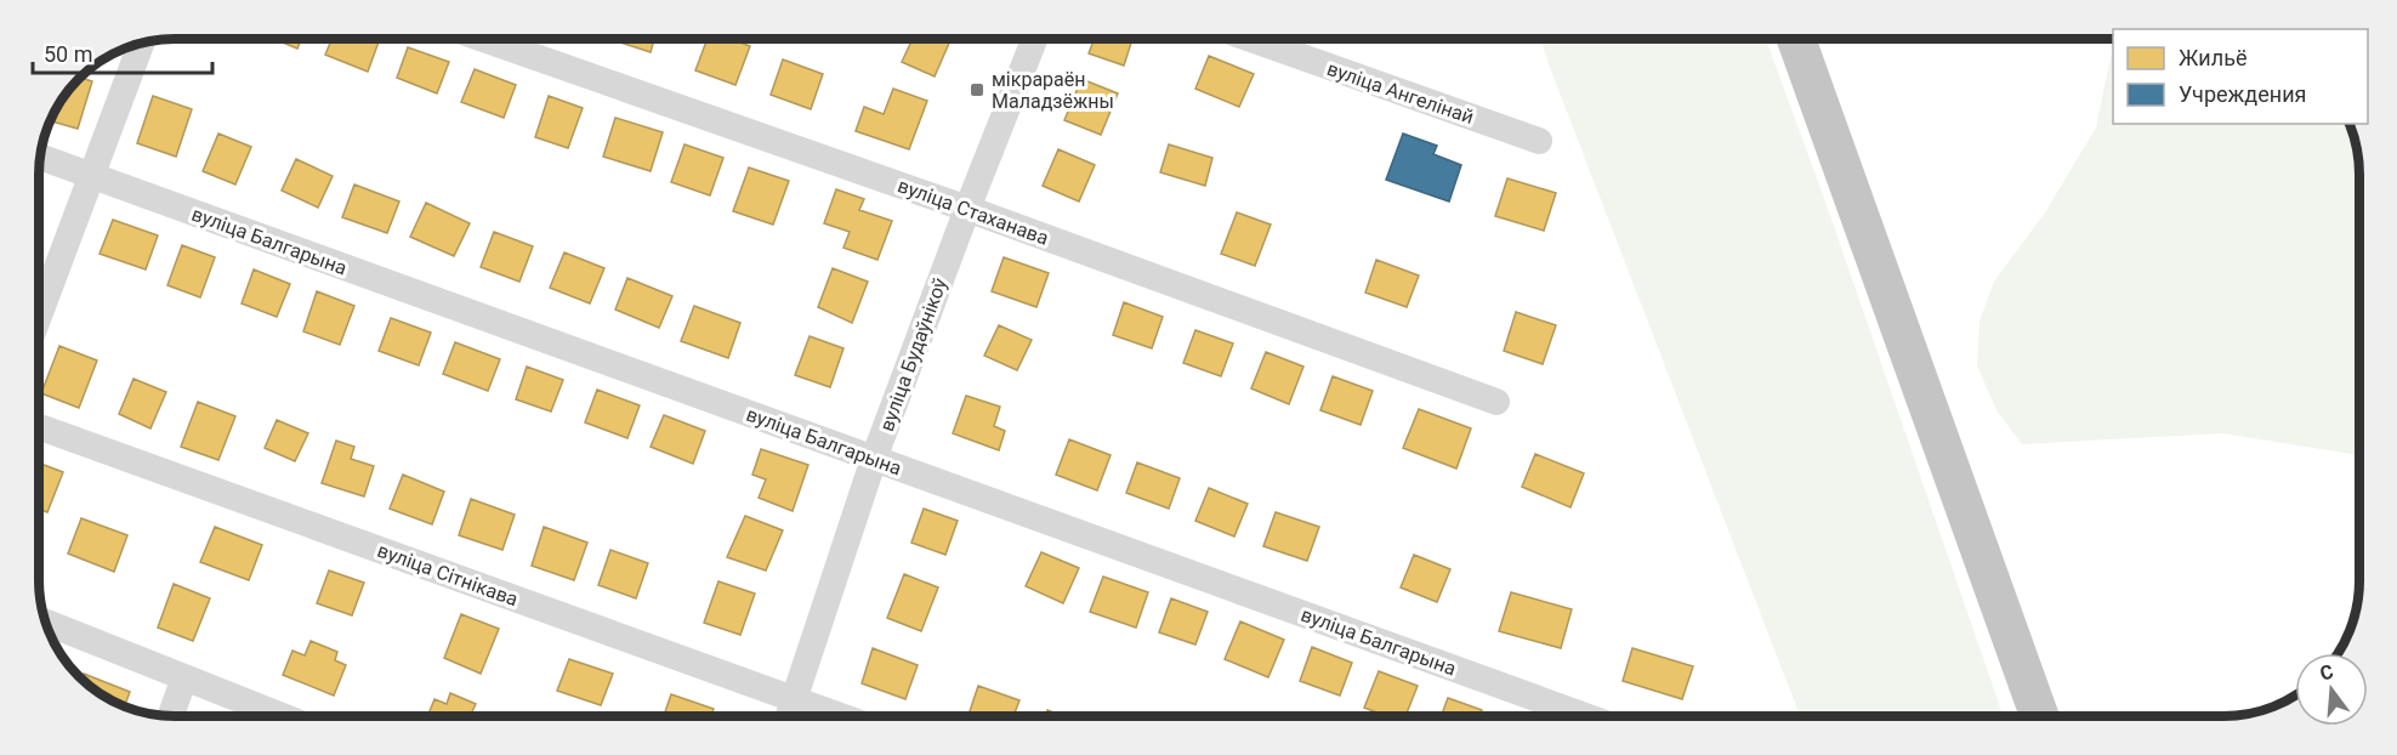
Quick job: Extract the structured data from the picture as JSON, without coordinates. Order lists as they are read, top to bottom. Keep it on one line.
{"streets":{"street":["вуліца Ангелінай","вуліца Стаханава","вуліца Балгарына","вуліца Будаўнікоў","вуліца Сітнікава"]},"crossings":[["вуліца Стаханава","вуліца Будаўнікоў"],["вуліца Балгарына","вуліца Будаўнікоў"],["вуліца Будаўнікоў","вуліца Сітнікава"]],"places":{"transit":["мікрараён Маладзёжны"]},"legend":["Жильё","Учреждения"],"scale_bar":"50 m","north":"top"}
